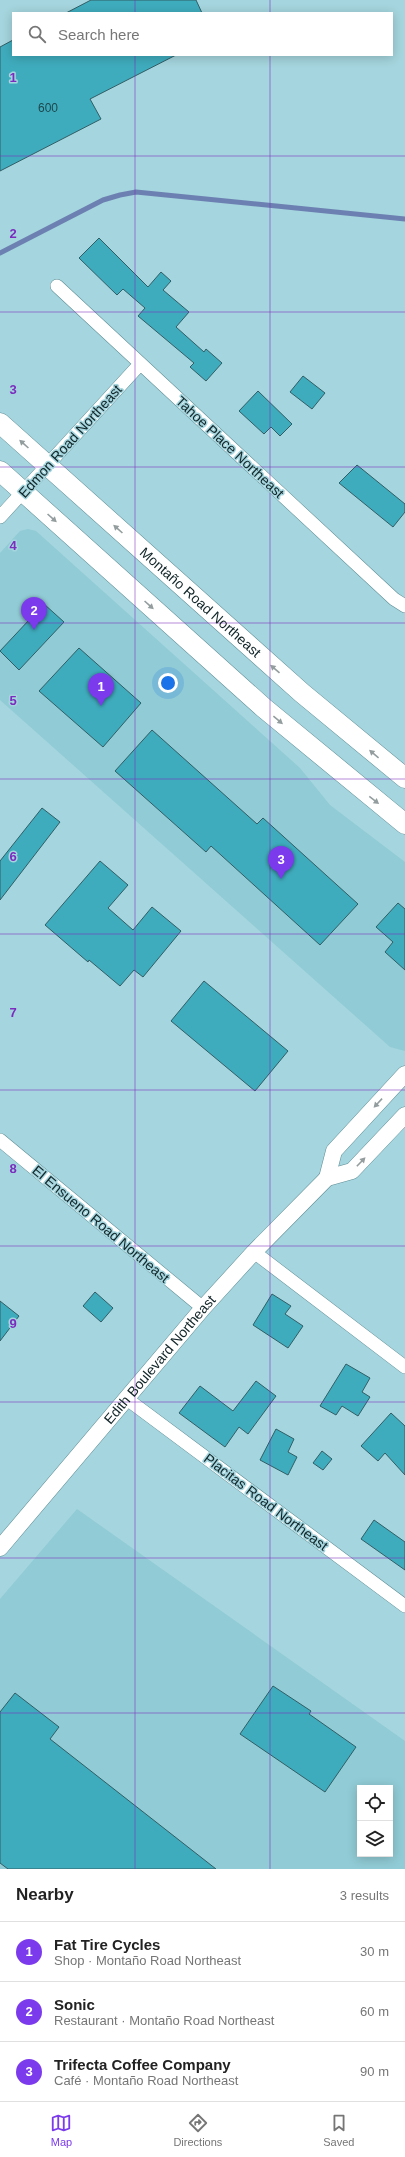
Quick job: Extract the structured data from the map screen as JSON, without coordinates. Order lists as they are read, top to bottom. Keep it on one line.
{"streets":{"main road":["Montaño Road Northeast"],"street":["Edmon Road Northeast","Tahoe Place Northeast","El Ensueno Road Northeast","Edith Boulevard Northeast","Placitas Road Northeast"]},"crossings":[["Edmon Road Northeast","Tahoe Place Northeast"],["Edmon Road Northeast","Montaño Road Northeast"],["El Ensueno Road Northeast","Edith Boulevard Northeast"],["Edith Boulevard Northeast","Placitas Road Northeast"]],"house_numbers":["600"],"page":{"search":"Search here","pins":["2","1","3"],"heading":["Nearby","3 results"],"list":[{"mark":"1","name":"Fat Tire Cycles","note":"Shop · Montaño Road Northeast","value":"30 m"},{"mark":"2","name":"Sonic","note":"Restaurant · Montaño Road Northeast","value":"60 m"},{"mark":"3","name":"Trifecta Coffee Company","note":"Café · Montaño Road Northeast","value":"90 m"}],"nav":["Map","Directions","Saved"]},"grid":{"rows":["1","2","3","4","5","6","7","8","9"]}}
